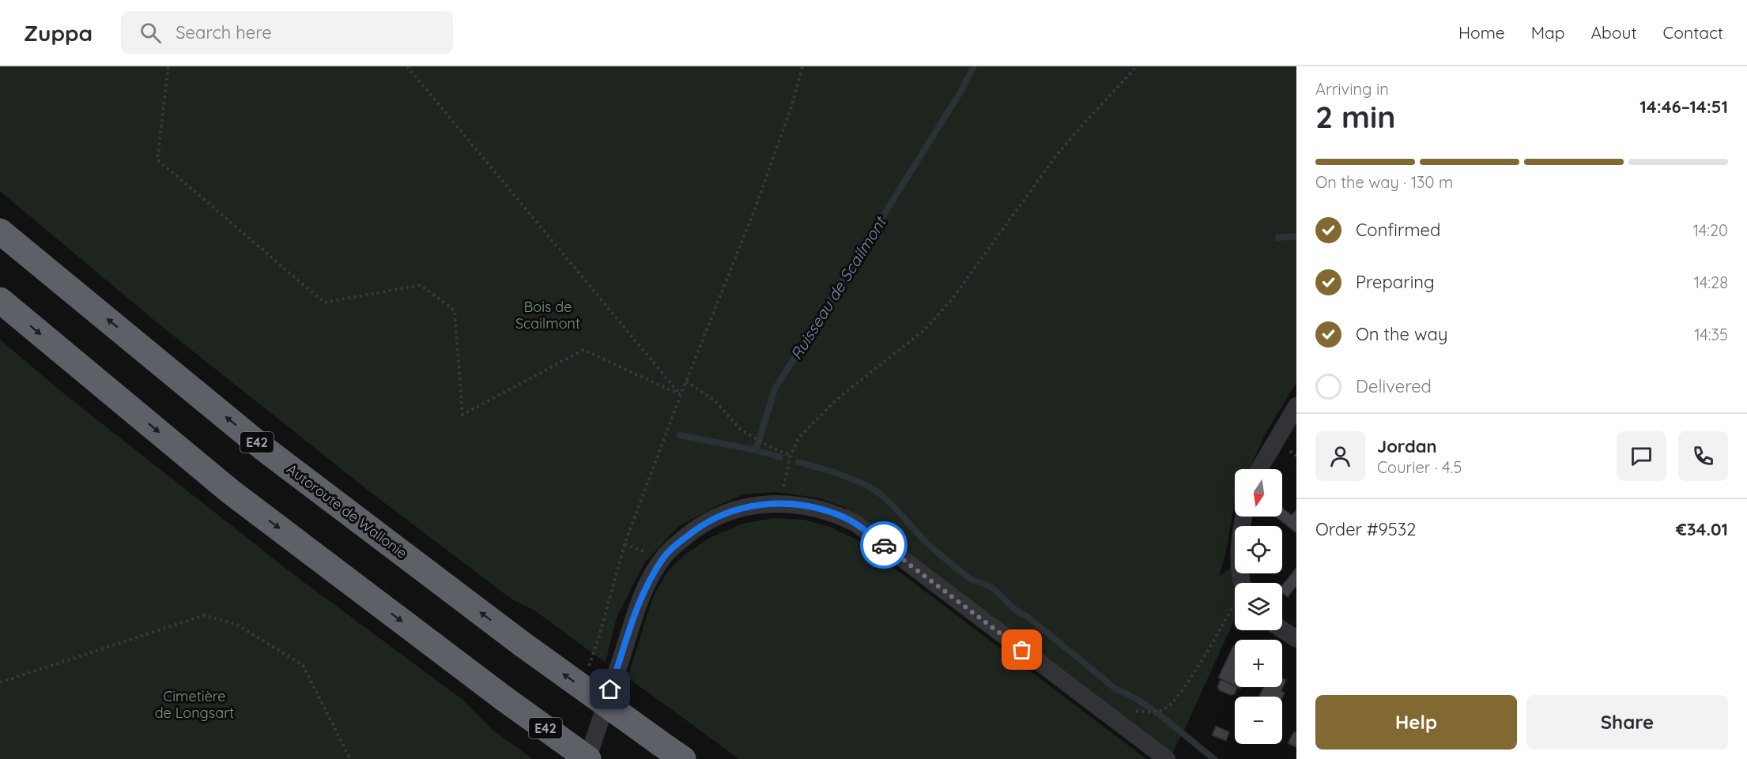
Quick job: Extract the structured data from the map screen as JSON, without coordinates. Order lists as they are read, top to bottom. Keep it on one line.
{"streets":{"highway":["E42","Autoroute de Wallonie"]},"water":["Ruisseau de Scailmont"],"parks":["Bois de Scailmont","Cimetière de Longsart"],"north":"bottom","page":{"header":"Zuppa","search":"Search here","nav":["Home","Map","About","Contact"],"heading":["2 min","Arriving in","14:46–14:51"],"panel":["Jordan","Courier · 4.5","Order #9532","€34.01"],"bar":"On the way · 130 m","list":[["Confirmed","14:20"],["Preparing","14:28"],["On the way","14:35"],"Delivered"],"map_buttons":["+","−"],"buttons":["Help","Share"]}}
